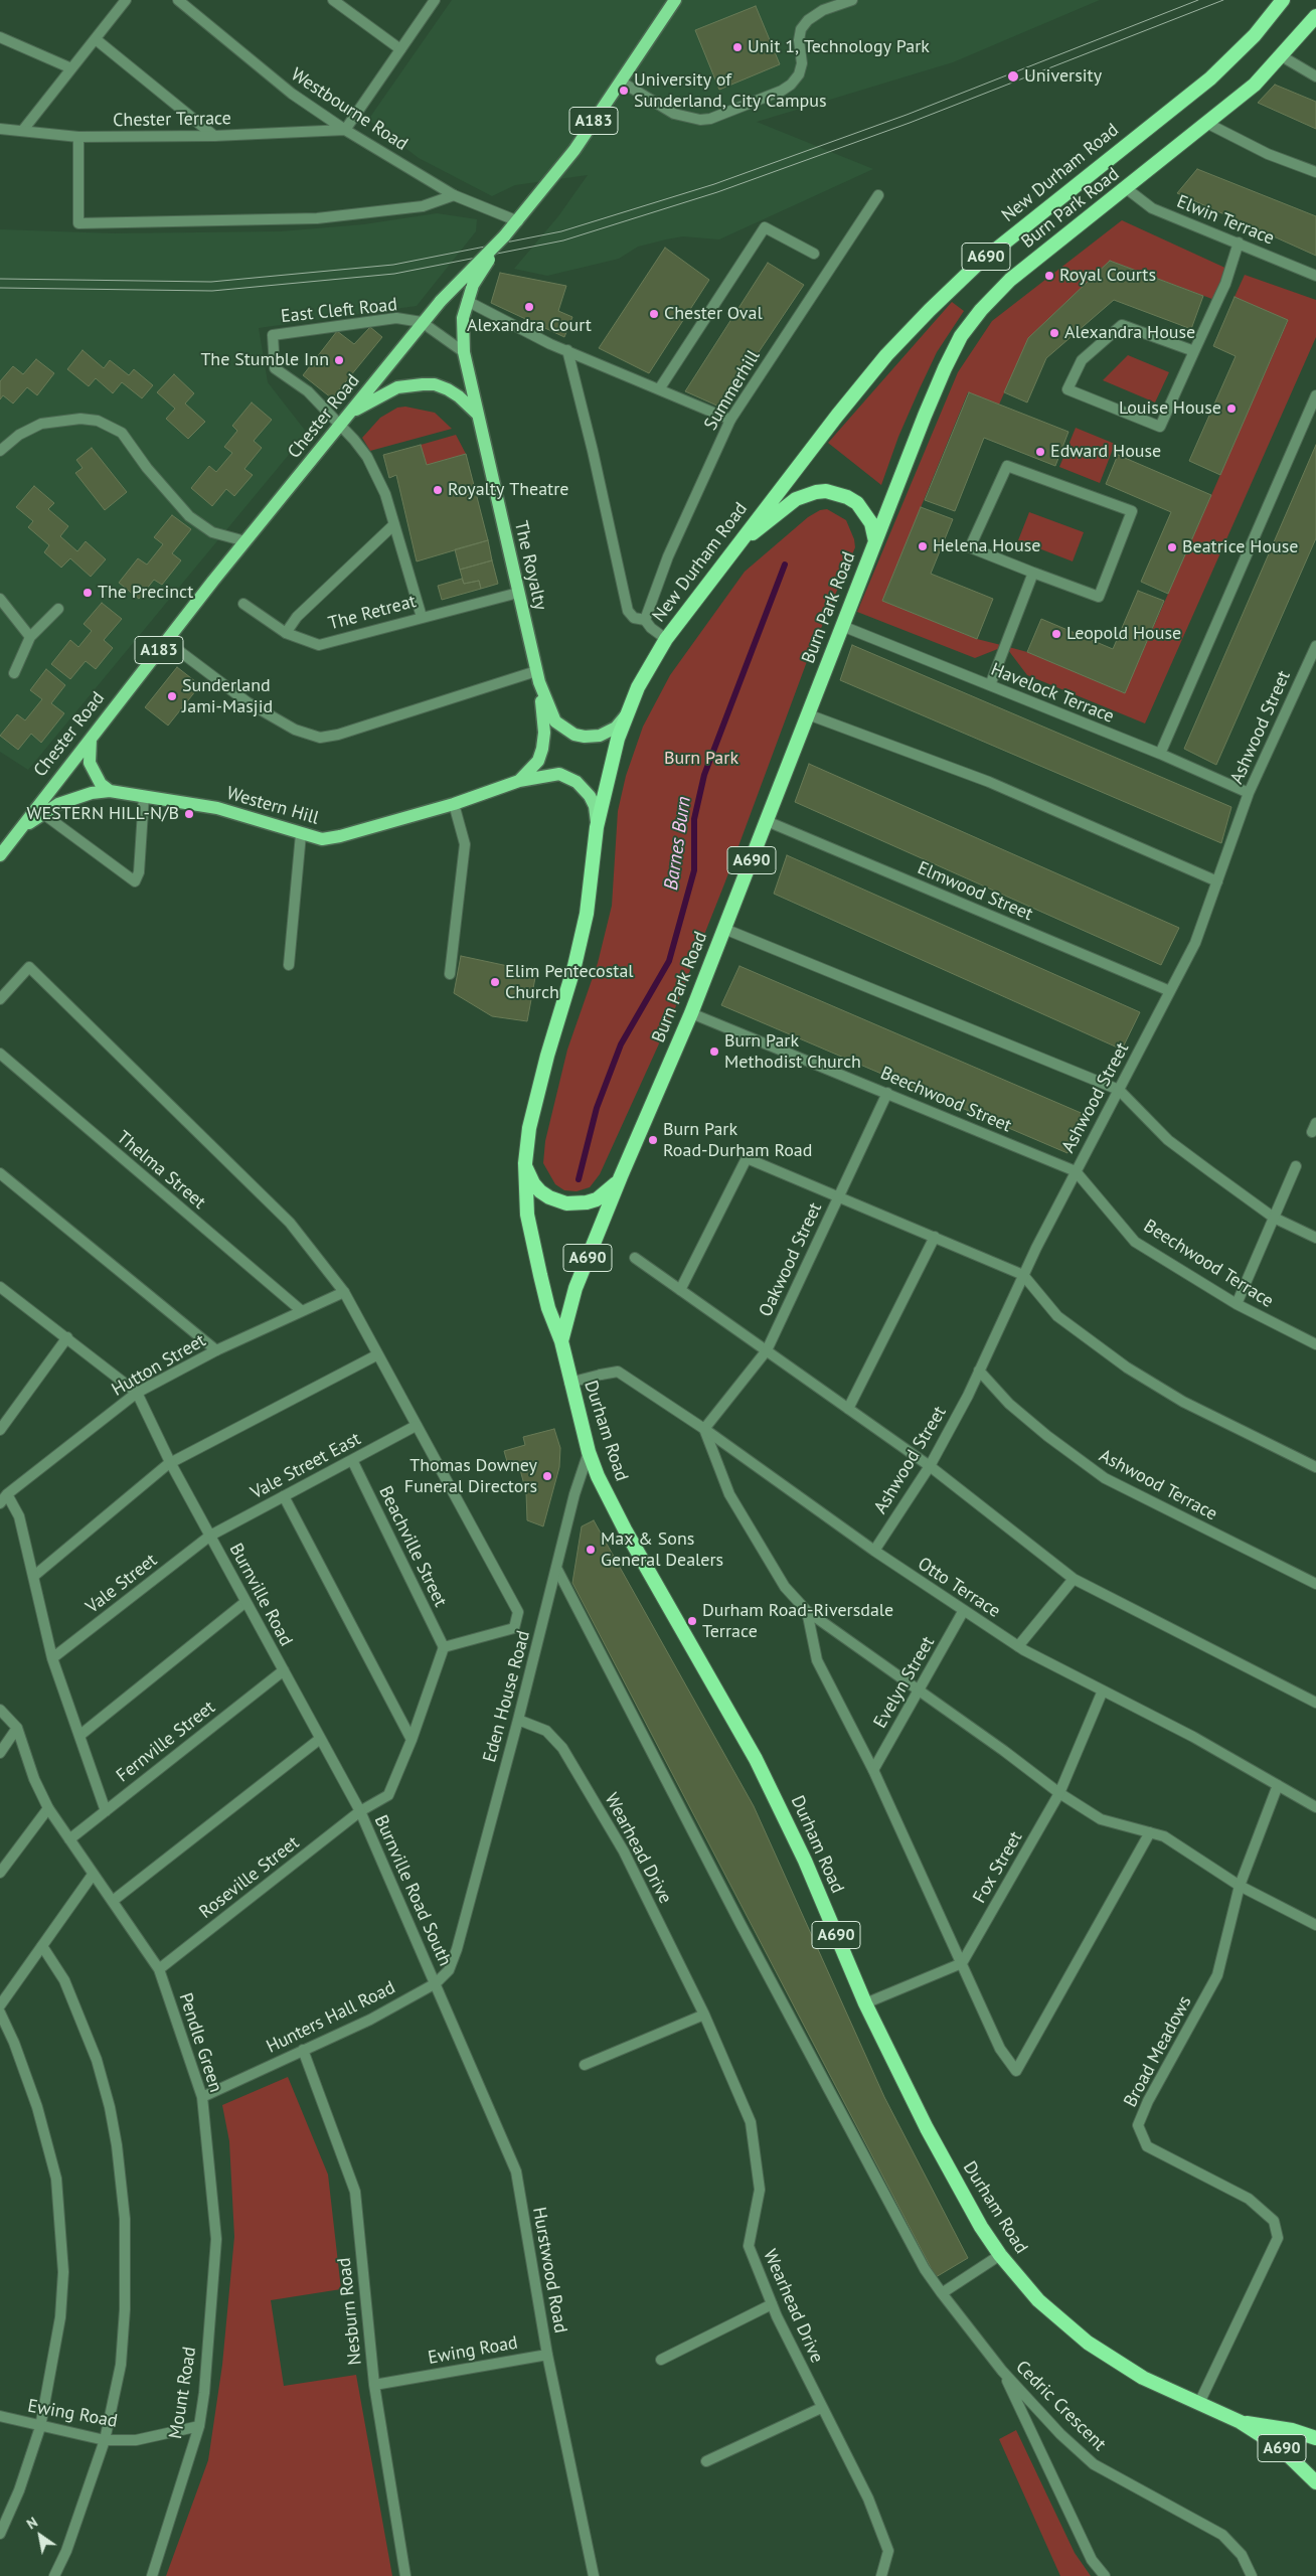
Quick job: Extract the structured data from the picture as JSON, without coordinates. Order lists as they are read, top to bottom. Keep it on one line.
{"streets":{"highway":["New Durham Road","Burn Park Road","A690","Durham Road"],"main road":["A183","Chester Road","The Royalty","Western Hill"],"street":["Westbourne Road","Chester Terrace","Elwin Terrace","East Cleft Road","Summerhill","The Retreat","Havelock Terrace","Ashwood Street","Elmwood Street","Beechwood Street","Thelma Street","Oakwood Street","Beechwood Terrace","Hutton Street","Vale Street East","Ashwood Terrace","Beachville Street","Vale Street","Otto Terrace","Burnville Road","Evelyn Street","Eden House Road","Fernville Street","Wearhead Drive","Fox Street","Roseville Street","Burnville Road South","Hunters Hall Road","Pendle Green","Broad Meadows","Hurstwood Road","Nesburn Road","Ewing Road","Mount Road","Cedric Crescent"]},"crossings":[["Westbourne Road","Chester Terrace"],["Westbourne Road","Chester Road"],["New Durham Road","Burn Park Road"],["New Durham Road","A690"],["New Durham Road","The Royalty"],["New Durham Road","Western Hill"],["New Durham Road","Durham Road"],["Burn Park Road","Elwin Terrace"],["Burn Park Road","A690"],["Burn Park Road","Havelock Terrace"],["Burn Park Road","Elmwood Street"],["Burn Park Road","Beechwood Street"],["Burn Park Road","Durham Road"],["East Cleft Road","Chester Road"],["East Cleft Road","The Royalty"],["Chester Road","The Royalty"],["Chester Road","Western Hill"],["The Royalty","The Retreat"],["Havelock Terrace","Ashwood Street"],["Ashwood Street","Elmwood Street"],["Ashwood Street","Beechwood Street"],["Ashwood Street","Beechwood Terrace"],["Ashwood Street","Ashwood Terrace"],["Ashwood Street","Otto Terrace"],["Beechwood Street","Oakwood Street"],["Beechwood Street","Beechwood Terrace"],["Thelma Street","Hutton Street"],["Oakwood Street","Otto Terrace"],["Hutton Street","Burnville Road"],["Durham Road","Otto Terrace"],["Durham Road","Eden House Road"],["Durham Road","Broad Meadows"],["Vale Street East","Beachville Street"],["Vale Street East","Vale Street"],["Vale Street East","Burnville Road"],["Beachville Street","Roseville Street"],["Vale Street","Burnville Road"],["Otto Terrace","Evelyn Street"],["Otto Terrace","Fox Street"],["Otto Terrace","Broad Meadows"],["Burnville Road","Fernville Street"],["Burnville Road","Roseville Street"],["Burnville Road","Burnville Road South"],["Eden House Road","Wearhead Drive"],["Eden House Road","Hunters Hall Road"],["Eden House Road","Cedric Crescent"],["Fernville Street","Pendle Green"],["Roseville Street","Burnville Road South"],["Roseville Street","Pendle Green"],["Burnville Road South","Hunters Hall Road"],["Burnville Road South","Hurstwood Road"],["Hunters Hall Road","Pendle Green"],["Hunters Hall Road","Hurstwood Road"],["Hunters Hall Road","Nesburn Road"],["Pendle Green","Mount Road"],["Hurstwood Road","Ewing Road"],["Nesburn Road","Ewing Road"],["Ewing Road","Mount Road"]],"water":["Barnes Burn"],"parks":["Burn Park"],"places":["Unit 1, Technology Park","University","University of Sunderland, City Campus","Royal Courts","Alexandra Court","Chester Oval","Alexandra House","The Stumble Inn","Louise House","Edward House","Royalty Theatre","Helena House","Beatrice House","The Precinct","Leopold House","Sunderland Jami-Masjid","WESTERN HILL-N/B","Elim Pentecostal Church","Burn Park Methodist Church","Burn Park Road-Durham Road","Thomas Downey Funeral Directors","Max & Sons General Dealers","Durham Road-Riversdale Terrace"],"north":"top left"}
